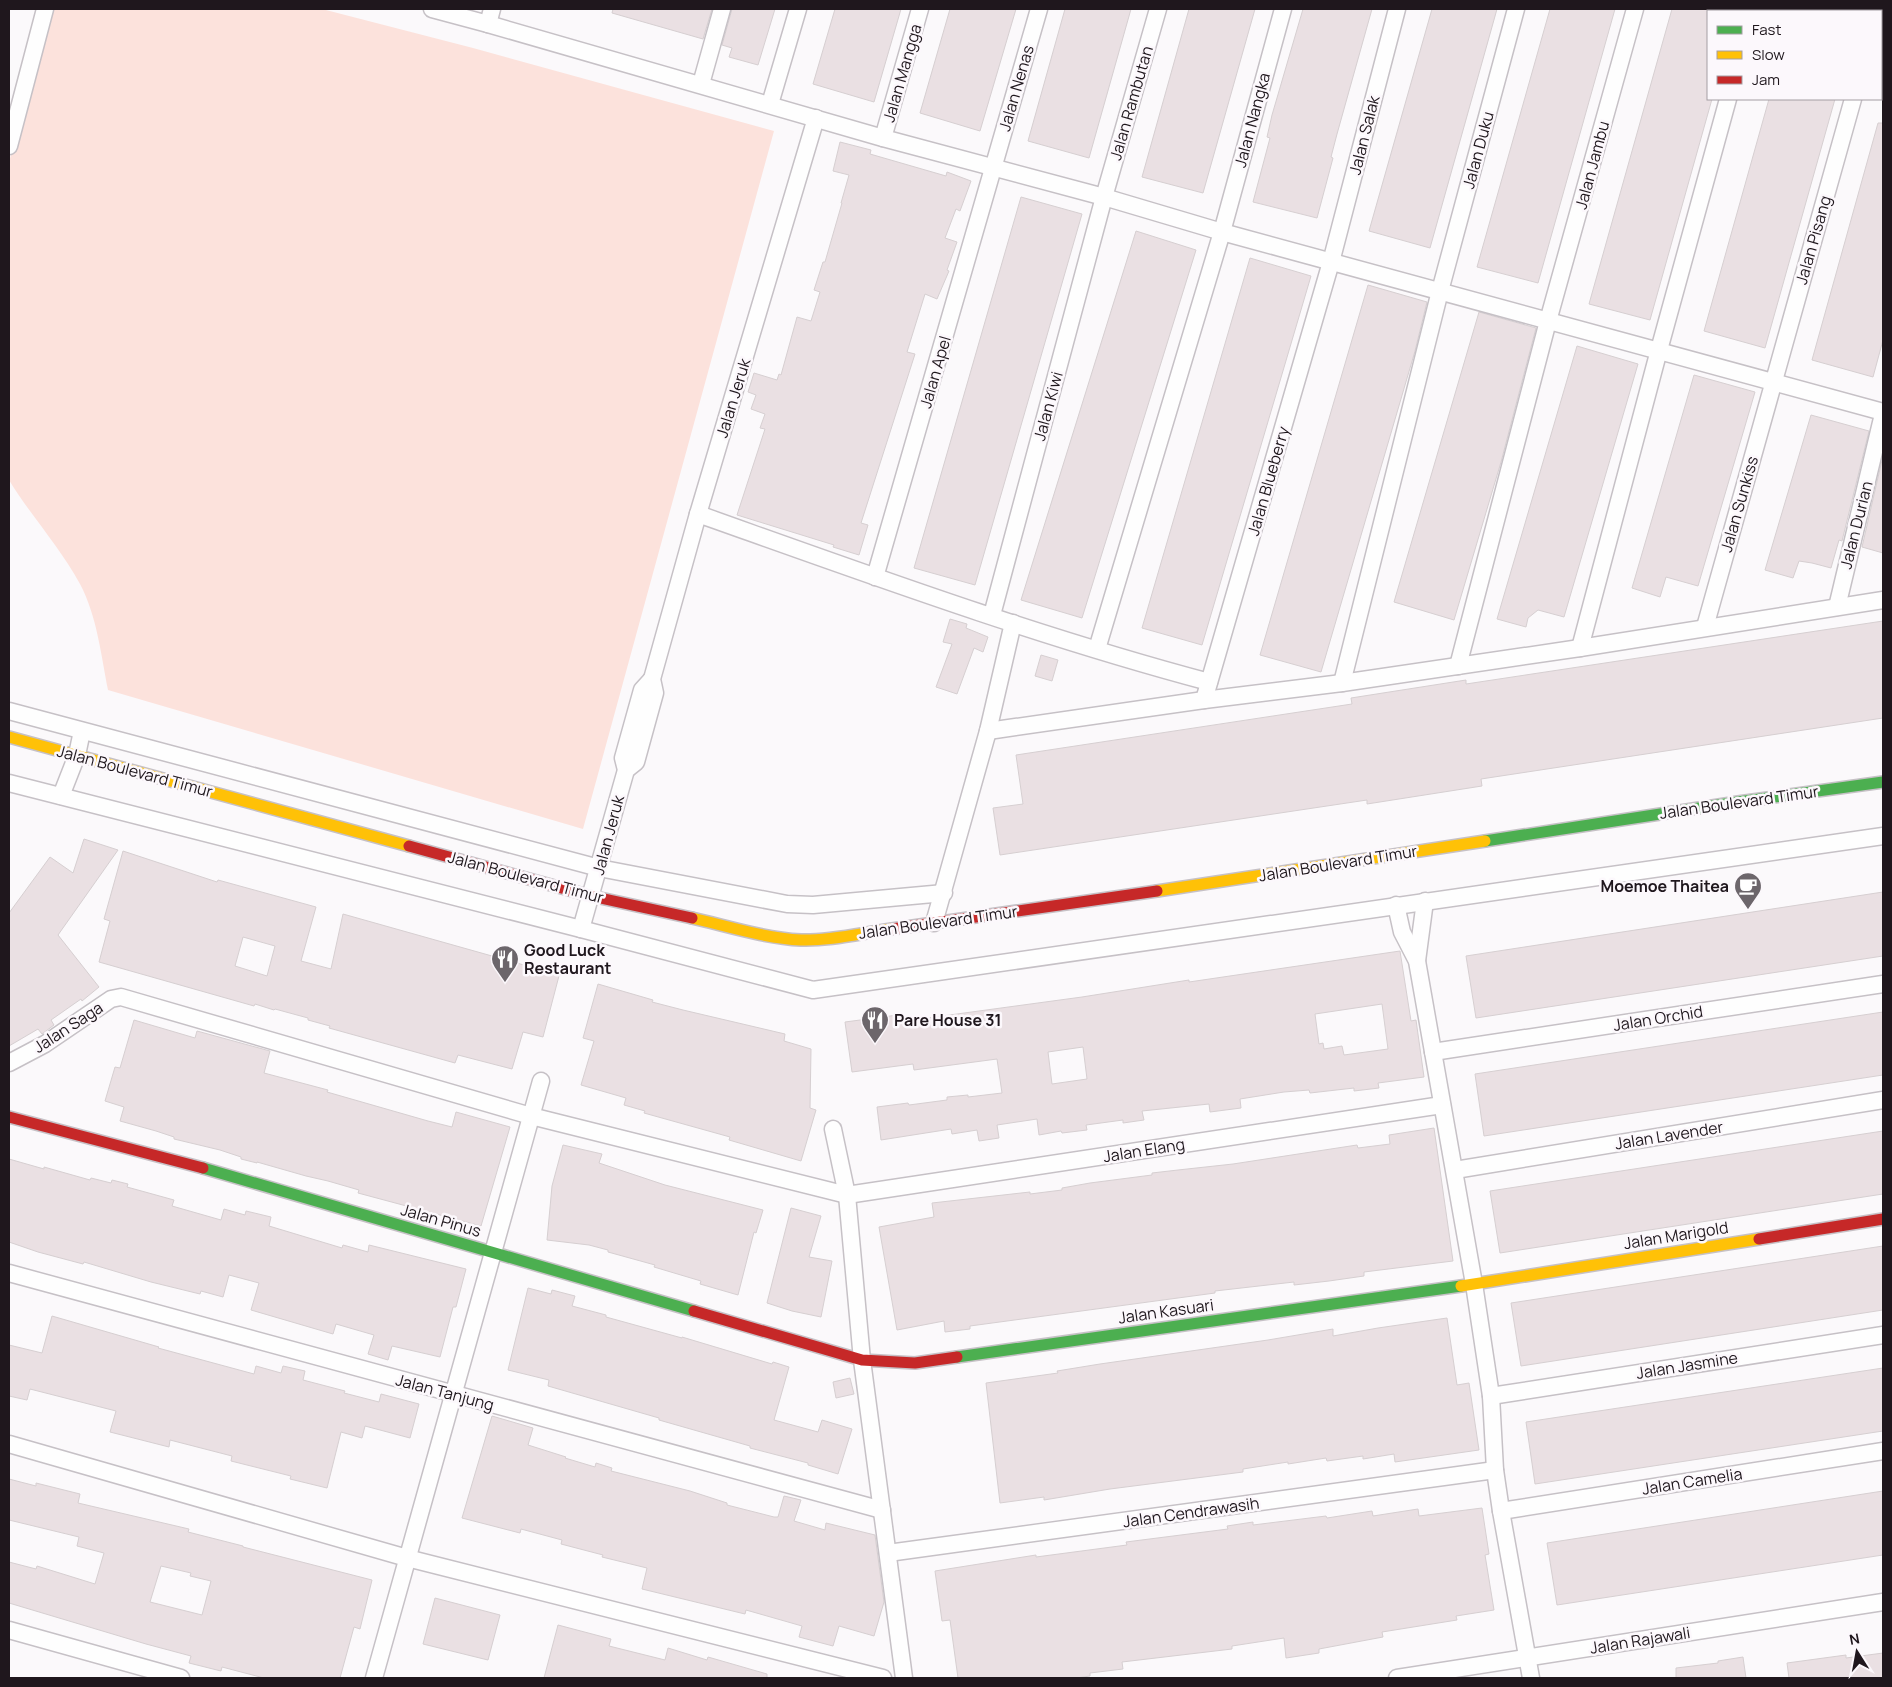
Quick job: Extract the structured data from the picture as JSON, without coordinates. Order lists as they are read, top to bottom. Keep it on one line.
{"streets":{"street":["Jalan Mangga","Jalan Nenas","Jalan Rambutan","Jalan Nangka","Jalan Salak","Jalan Duku","Jalan Jambu","Jalan Pisang","Jalan Apel","Jalan Jeruk","Jalan Kiwi","Jalan Blueberry","Jalan Sunkiss","Jalan Durian","Jalan Boulevard Timur","Jalan Orchid","Jalan Saga","Jalan Lavender","Jalan Elang","Jalan Pinus","Jalan Marigold","Jalan Kasuari","Jalan Jasmine","Jalan Tanjung","Jalan Camelia","Jalan Cendrawasih","Jalan Rajawali"]},"crossings":[["Jalan Nenas","Jalan Apel"],["Jalan Rambutan","Jalan Kiwi"],["Jalan Salak","Jalan Blueberry"],["Jalan Pisang","Jalan Sunkiss"],["Jalan Jeruk","Jalan Boulevard Timur"],["Jalan Pinus","Jalan Kasuari"],["Jalan Marigold","Jalan Kasuari"]],"places":{"cafe":["Moemoe Thaitea"],"restaurant":["Good Luck Restaurant","Pare House 31"]},"legend":["Fast","Slow","Jam"],"north":"top"}
